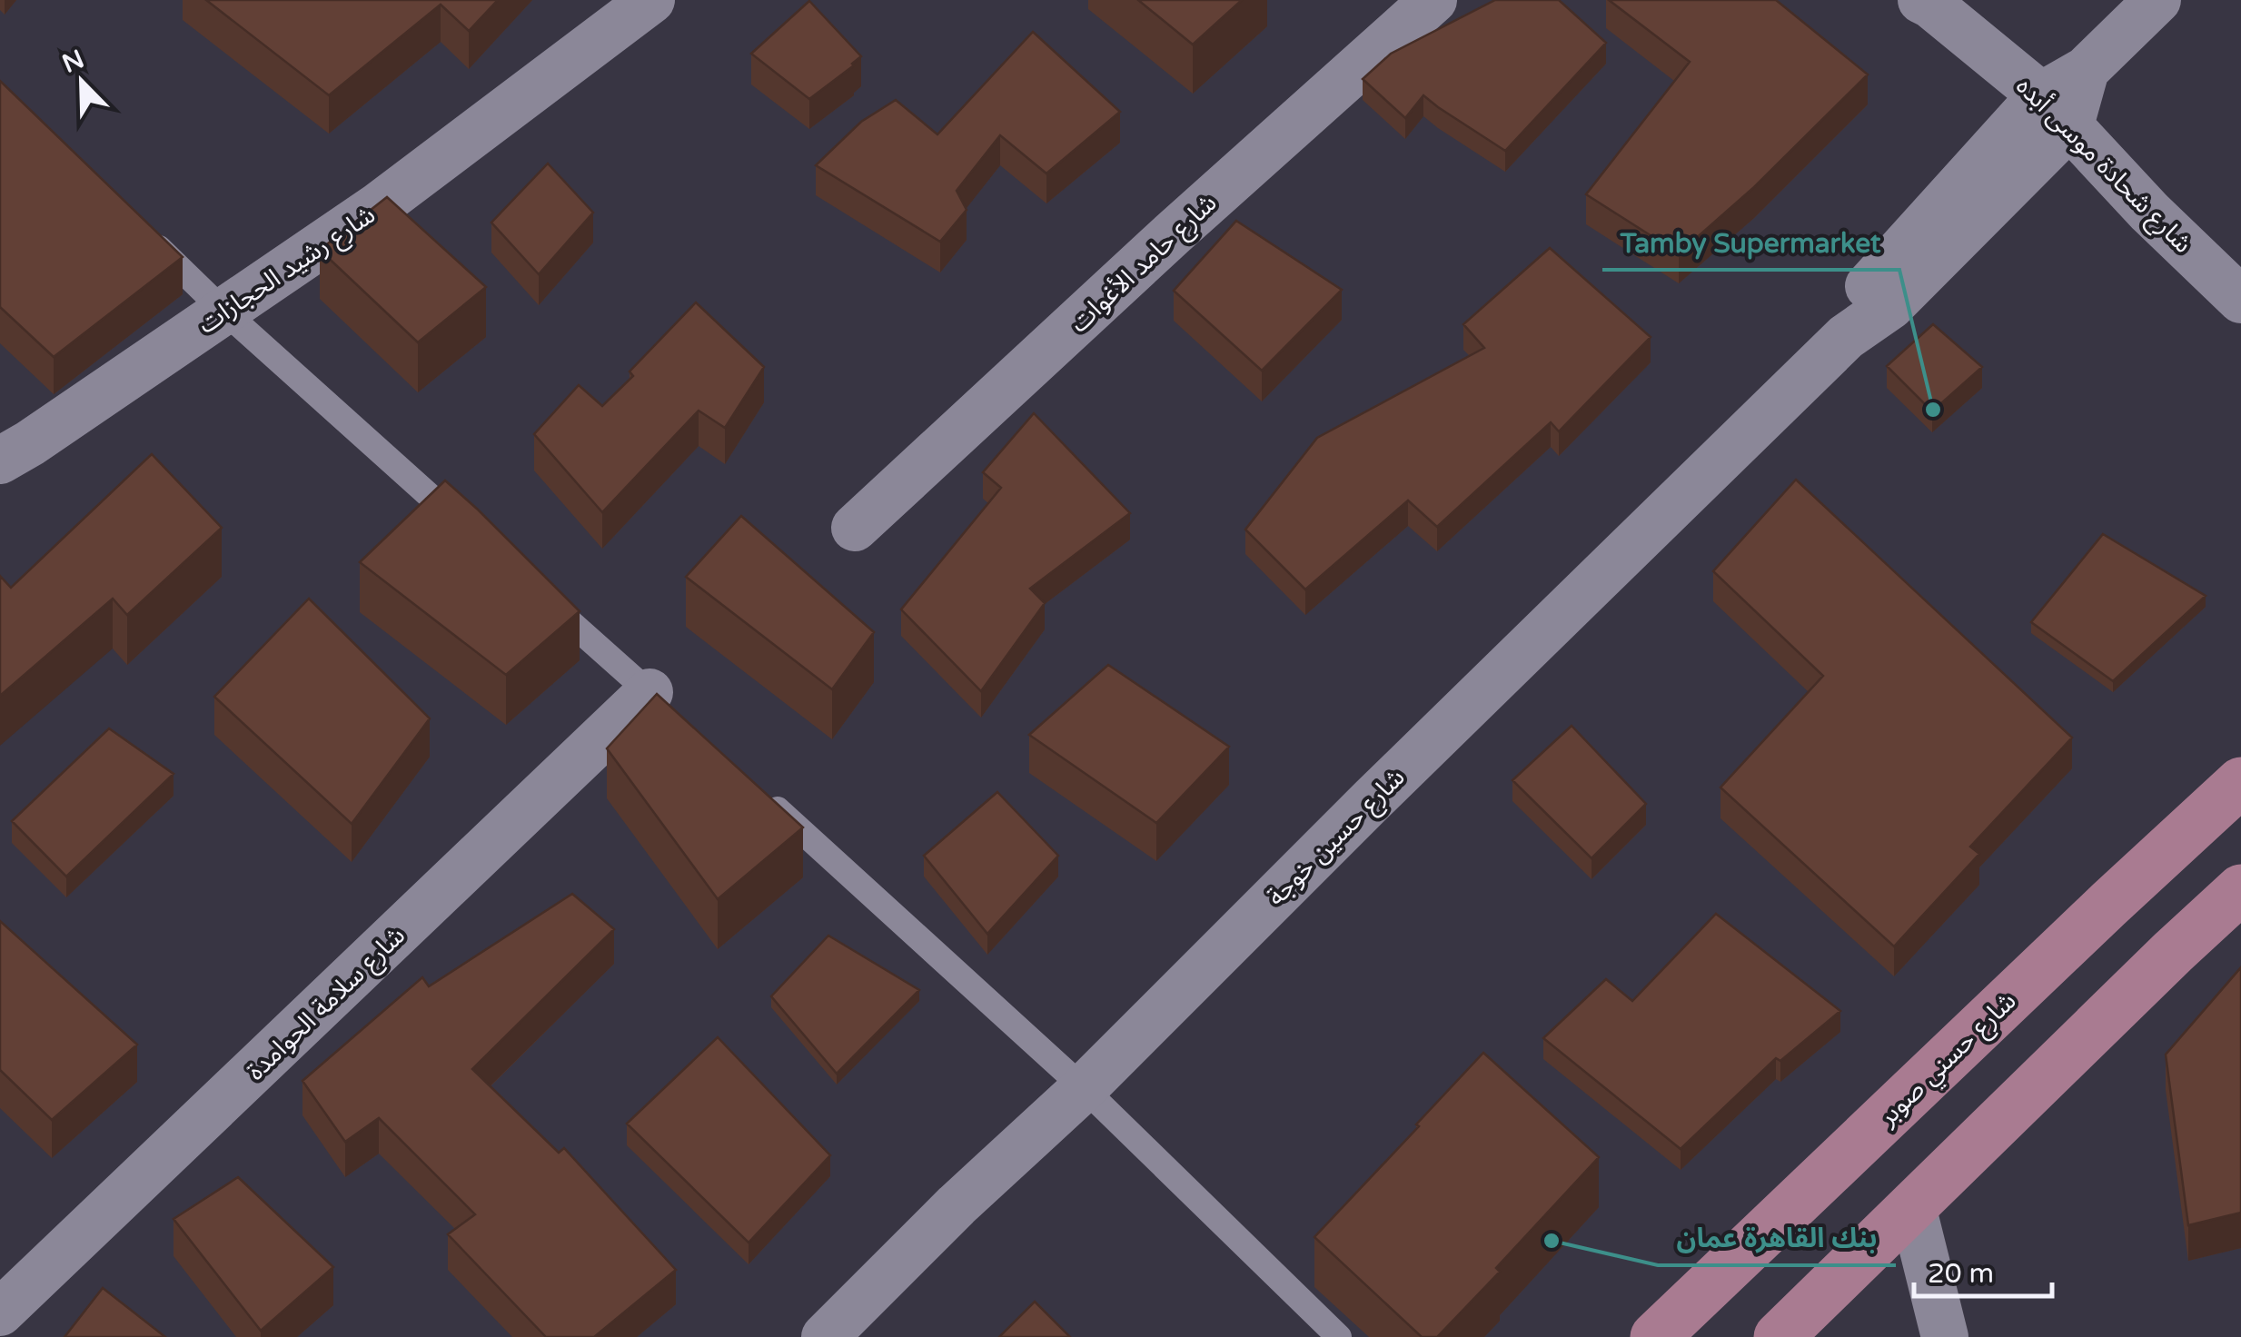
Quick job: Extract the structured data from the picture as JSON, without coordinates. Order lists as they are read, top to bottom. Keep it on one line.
{"streets":{"main road":["شارع حسني صوبر"],"street":["شارع شحادة موسى أبده","شارع حامد الأغوات","شارع رشيد الحجازات","شارع حسين خوجة","شارع سلامة الحوامدة"]},"crossings":[["شارع شحادة موسى أبده","شارع حسين خوجة"]],"places":["Tamby Supermarket","بنك القاهرة عمان"],"scale_bar":"20 m","north":"top left"}
